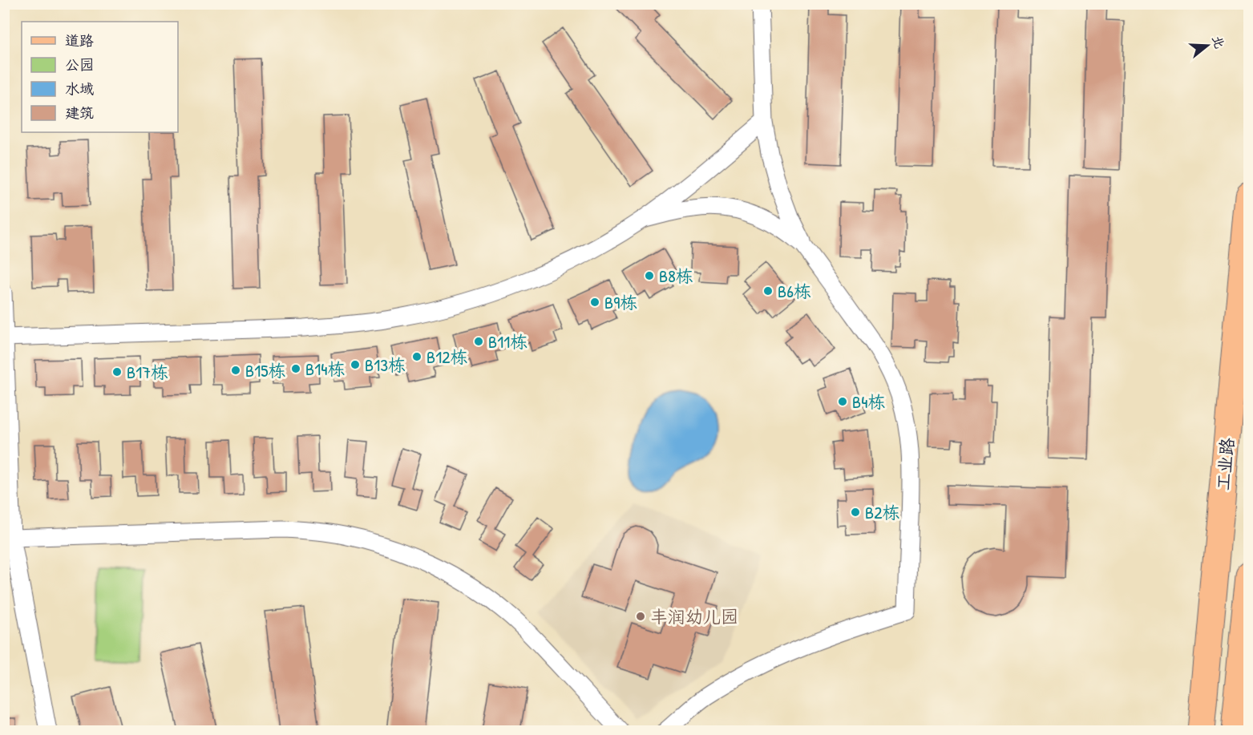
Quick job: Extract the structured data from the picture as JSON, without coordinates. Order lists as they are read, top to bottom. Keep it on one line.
{"streets":{"main road":["工业路"]},"places":["B8栋","B6栋","B9栋","B11栋","B12栋","B13栋","B14栋","B15栋","B17栋","B4栋","B2栋","丰润幼儿园"],"legend":["道路","公园","水域","建筑"],"north":"right"}
